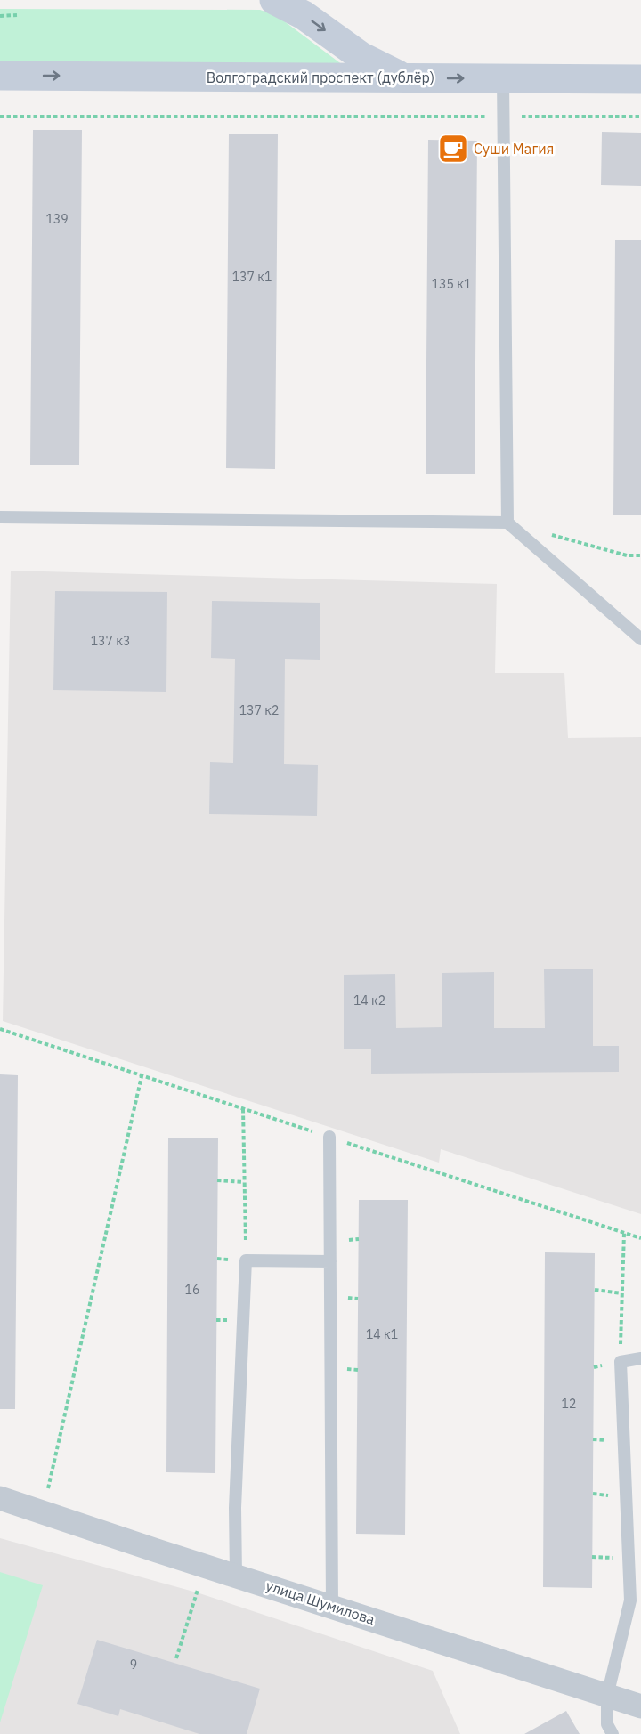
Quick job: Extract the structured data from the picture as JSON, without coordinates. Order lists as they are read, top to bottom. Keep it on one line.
{"streets":{"street":["Волгоградский проспект (дублёр)","улица Шумилова"]},"one_way":["Волгоградский проспект (дублёр)"],"places":{"cafe":["Суши Магия"]},"house_numbers":["139","137 к1","135 к1","137 к3","137 к2","14 к2","16","14 к1","12","9"]}
